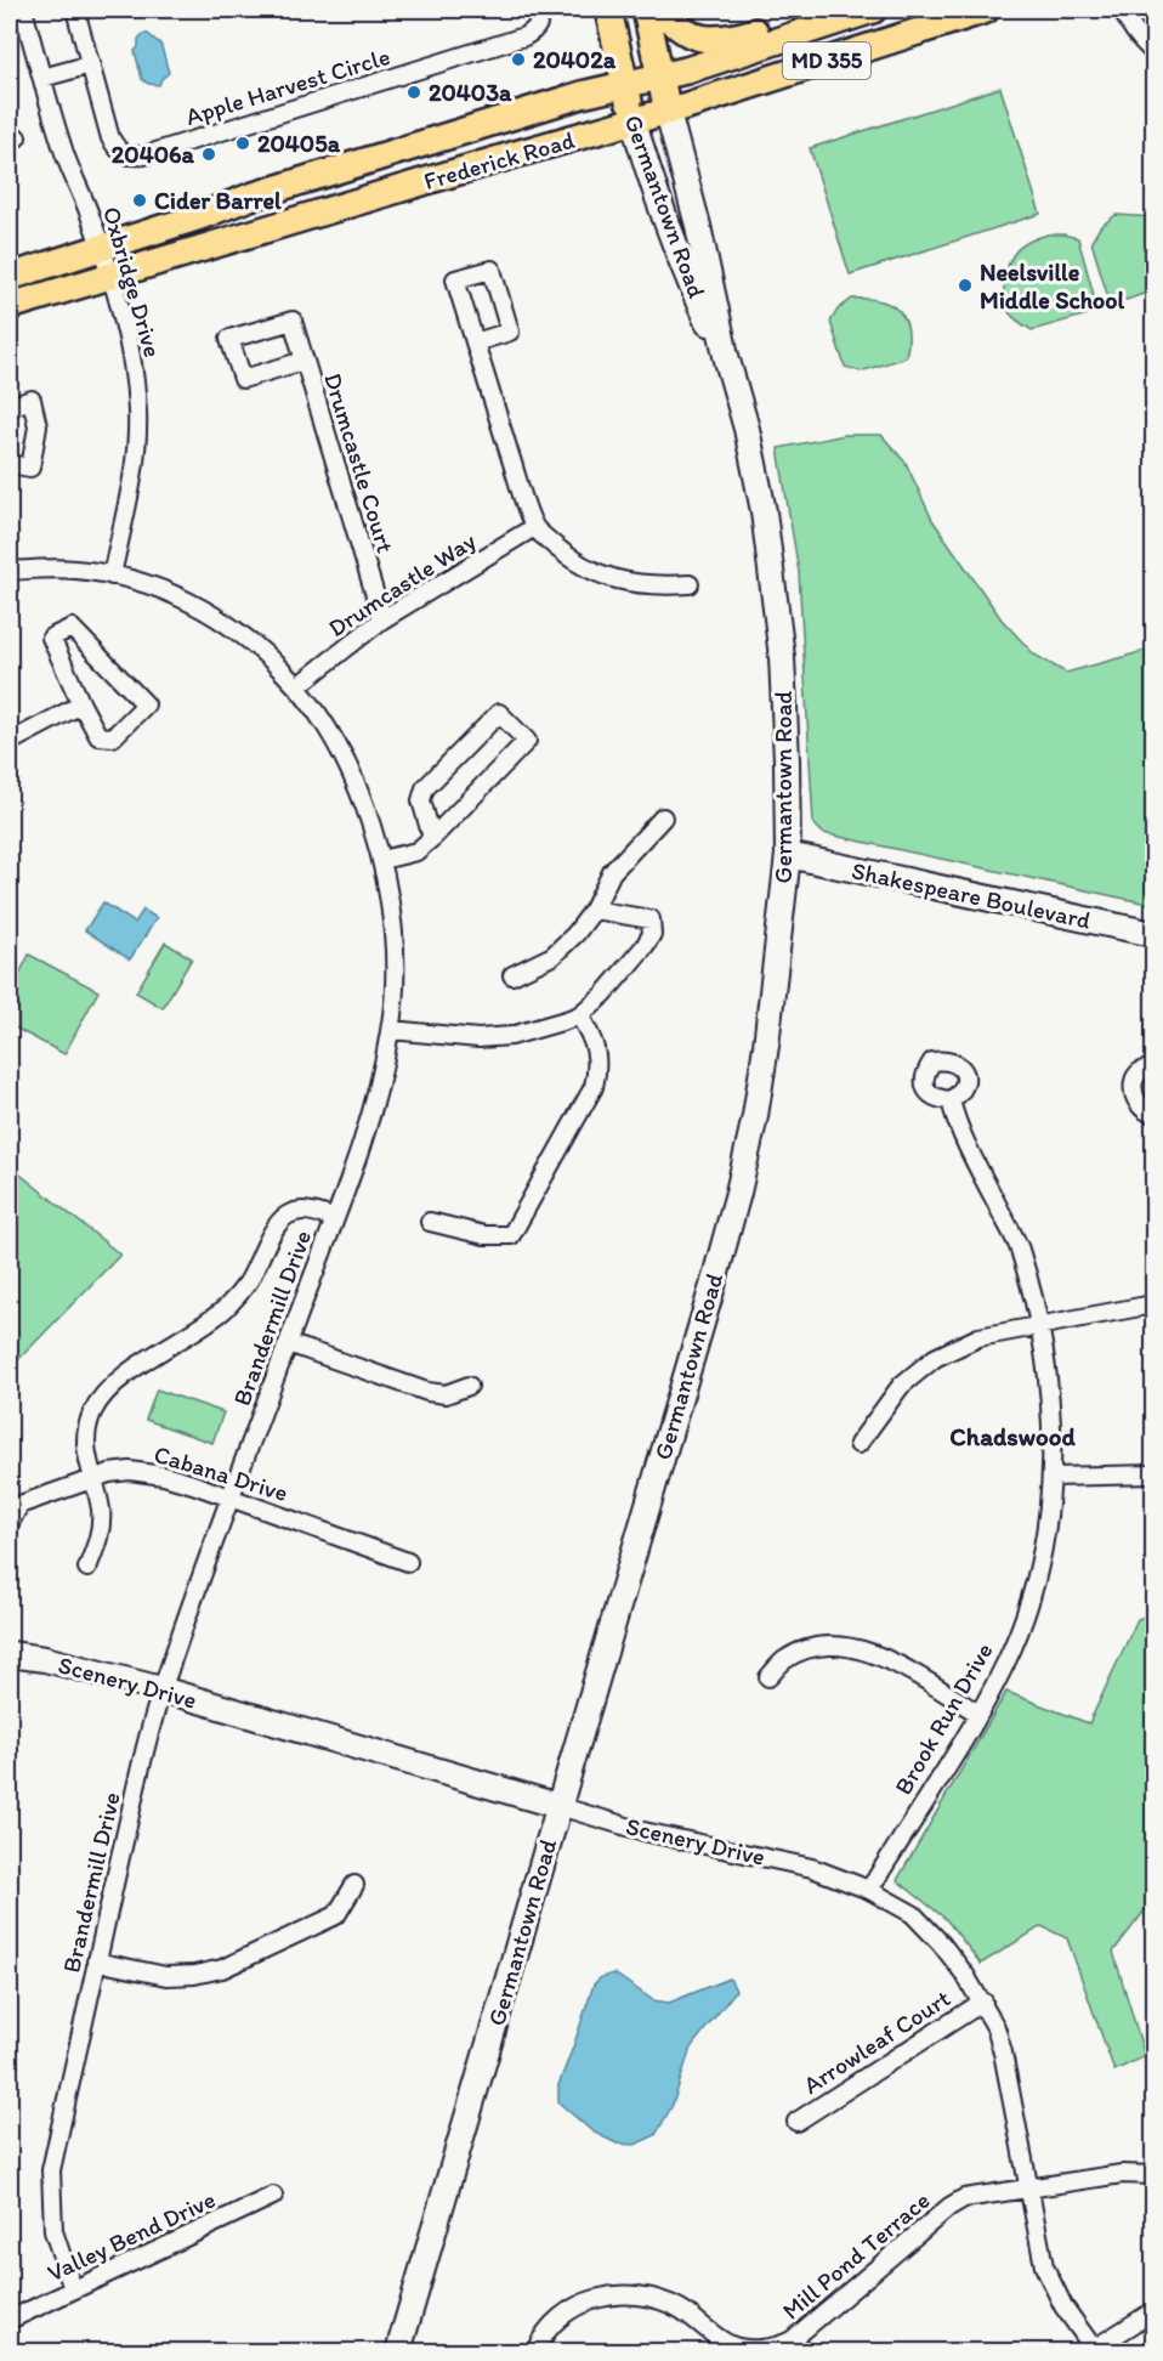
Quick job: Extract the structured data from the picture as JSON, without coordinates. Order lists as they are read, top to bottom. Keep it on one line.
{"streets":{"main road":["MD 355","Frederick Road","Germantown Road"],"street":["Apple Harvest Circle","Oxbridge Drive","Drumcastle Court","Drumcastle Way","Shakespeare Boulevard","Brandermill Drive","Cabana Drive","Scenery Drive","Brook Run Drive","Arrowleaf Court","Valley Bend Drive","Mill Pond Terrace"]},"crossings":[["Frederick Road","Germantown Road"],["Frederick Road","Oxbridge Drive"],["Germantown Road","Shakespeare Boulevard"],["Germantown Road","Scenery Drive"],["Oxbridge Drive","Brandermill Drive"],["Drumcastle Court","Drumcastle Way"],["Drumcastle Way","Brandermill Drive"],["Brandermill Drive","Cabana Drive"],["Brandermill Drive","Scenery Drive"],["Brandermill Drive","Valley Bend Drive"],["Scenery Drive","Brook Run Drive"],["Scenery Drive","Arrowleaf Court"],["Scenery Drive","Mill Pond Terrace"]],"districts":["Chadswood"],"places":["20402a","20403a","20405a","20406a","Cider Barrel","Neelsville Middle School"]}
